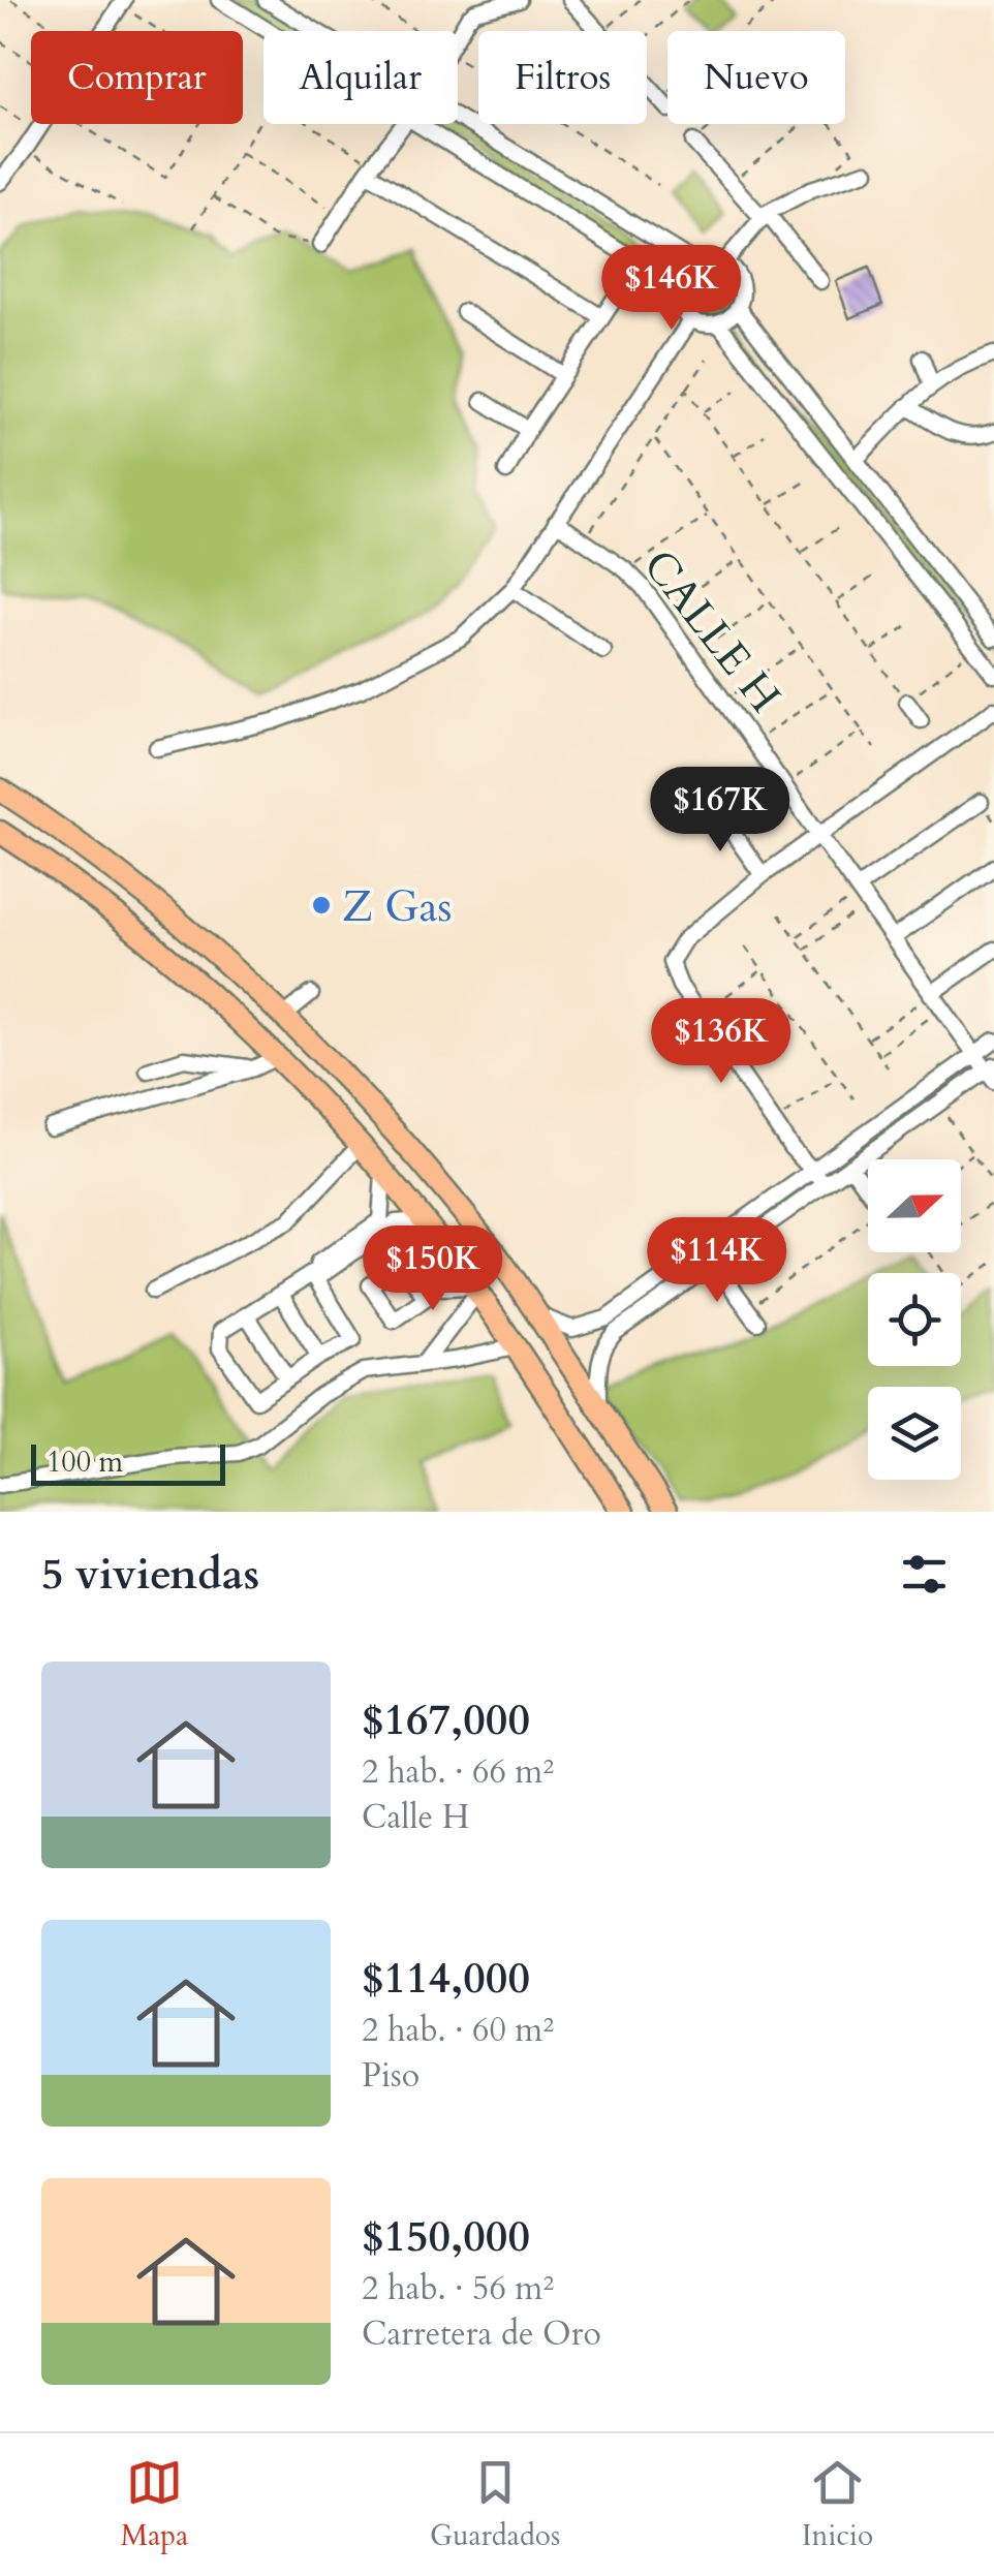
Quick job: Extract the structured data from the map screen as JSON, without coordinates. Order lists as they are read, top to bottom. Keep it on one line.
{"streets":{"street":["CALLE H"]},"places":["Z Gas"],"scale_bar":"100 m","north":"right","page":{"chip":["Comprar","Alquilar","Filtros","Nuevo"],"price":["$146K","$167K","$136K","$114K","$150K"],"scale":"100 m","heading":"5 viviendas","list":[{"name":"$167,000","note":"2 hab. · 66 m² · Calle H"},{"name":"$114,000","note":"2 hab. · 60 m² · Piso"},{"name":"$150,000","note":"2 hab. · 56 m² · Carretera de Oro"}],"tabs":["Mapa","Guardados","Inicio"]}}
